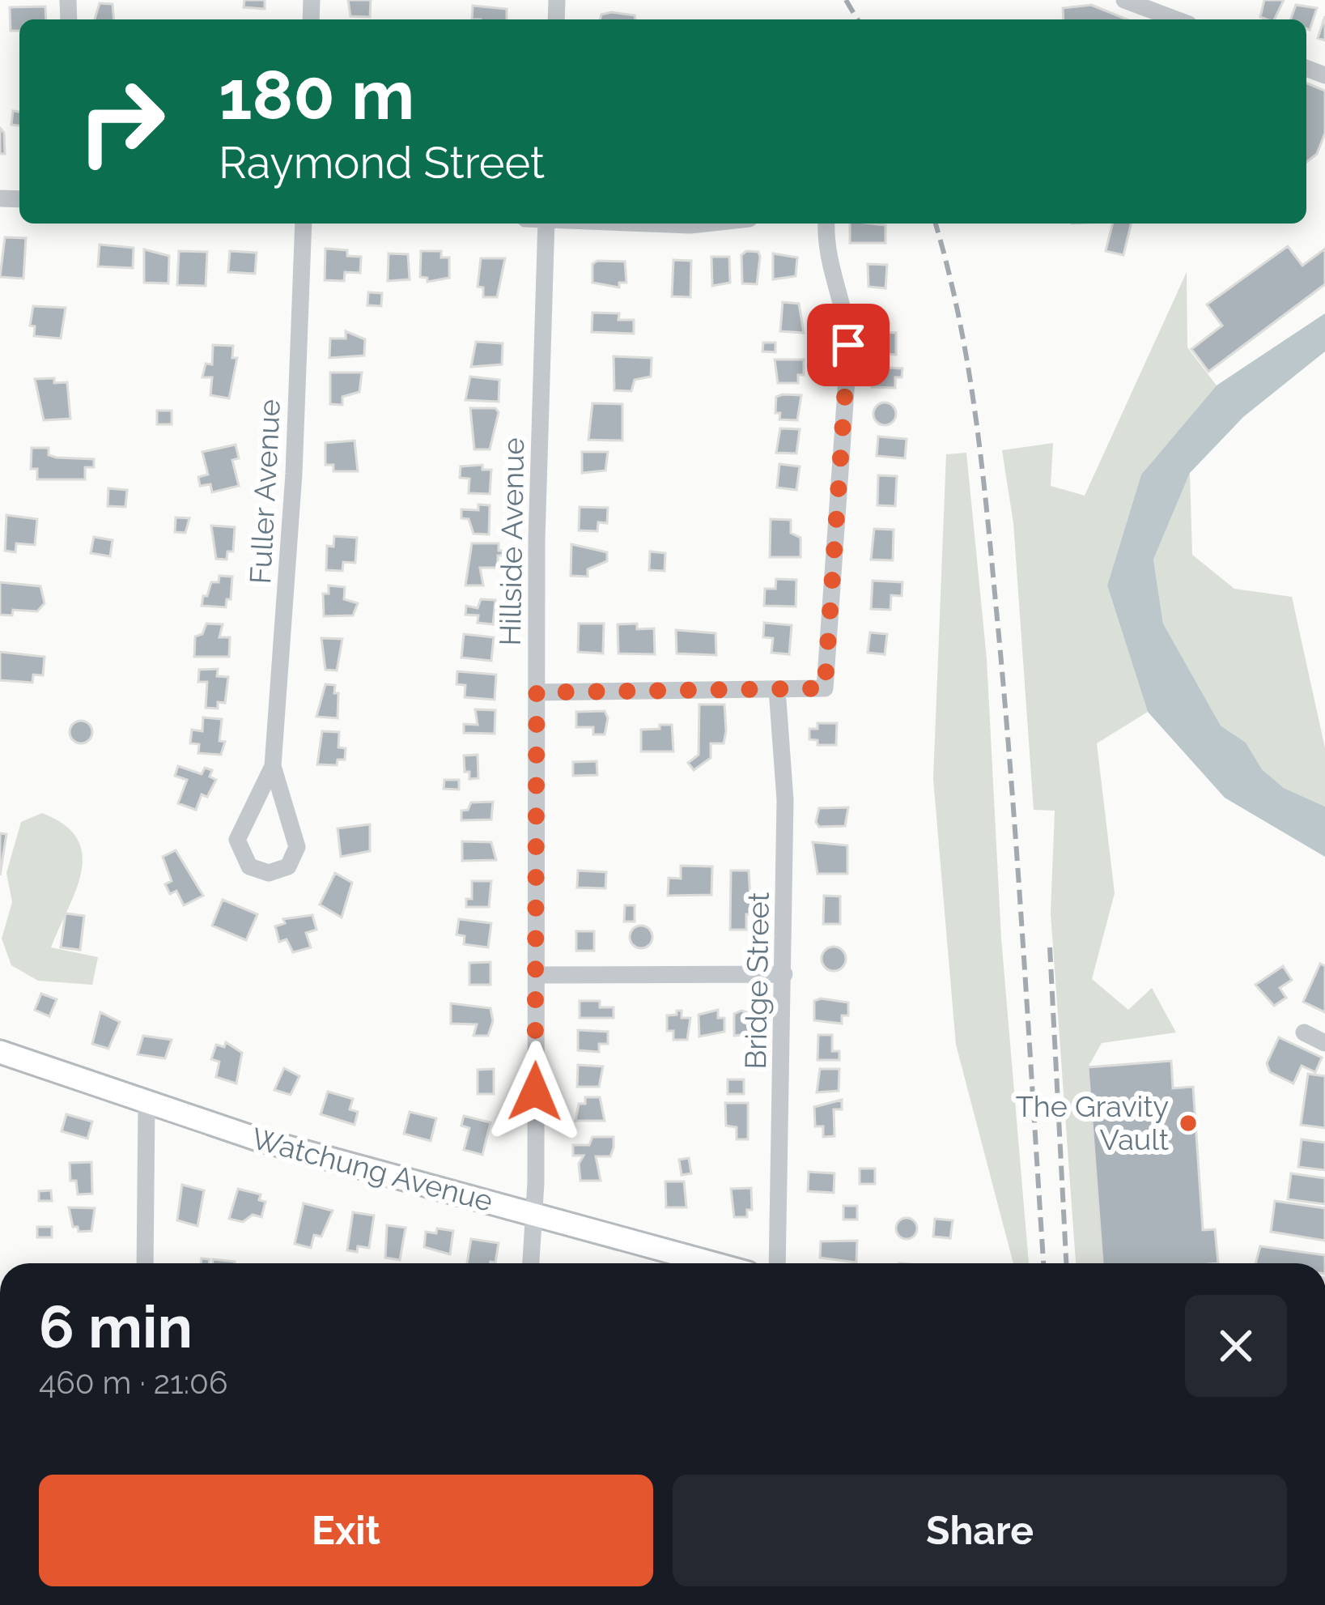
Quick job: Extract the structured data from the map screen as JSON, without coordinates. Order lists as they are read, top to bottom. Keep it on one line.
{"streets":{"main road":["Watchung Avenue"],"street":["Fuller Avenue","Hillside Avenue","Bridge Street"]},"crossings":[["Hillside Avenue","Watchung Avenue"]],"places":["The Gravity Vault"],"page":{"turn":["180 m","Raymond Street"],"heading":["6 min","460 m · 21:06"],"buttons":["Exit","Share"]}}
